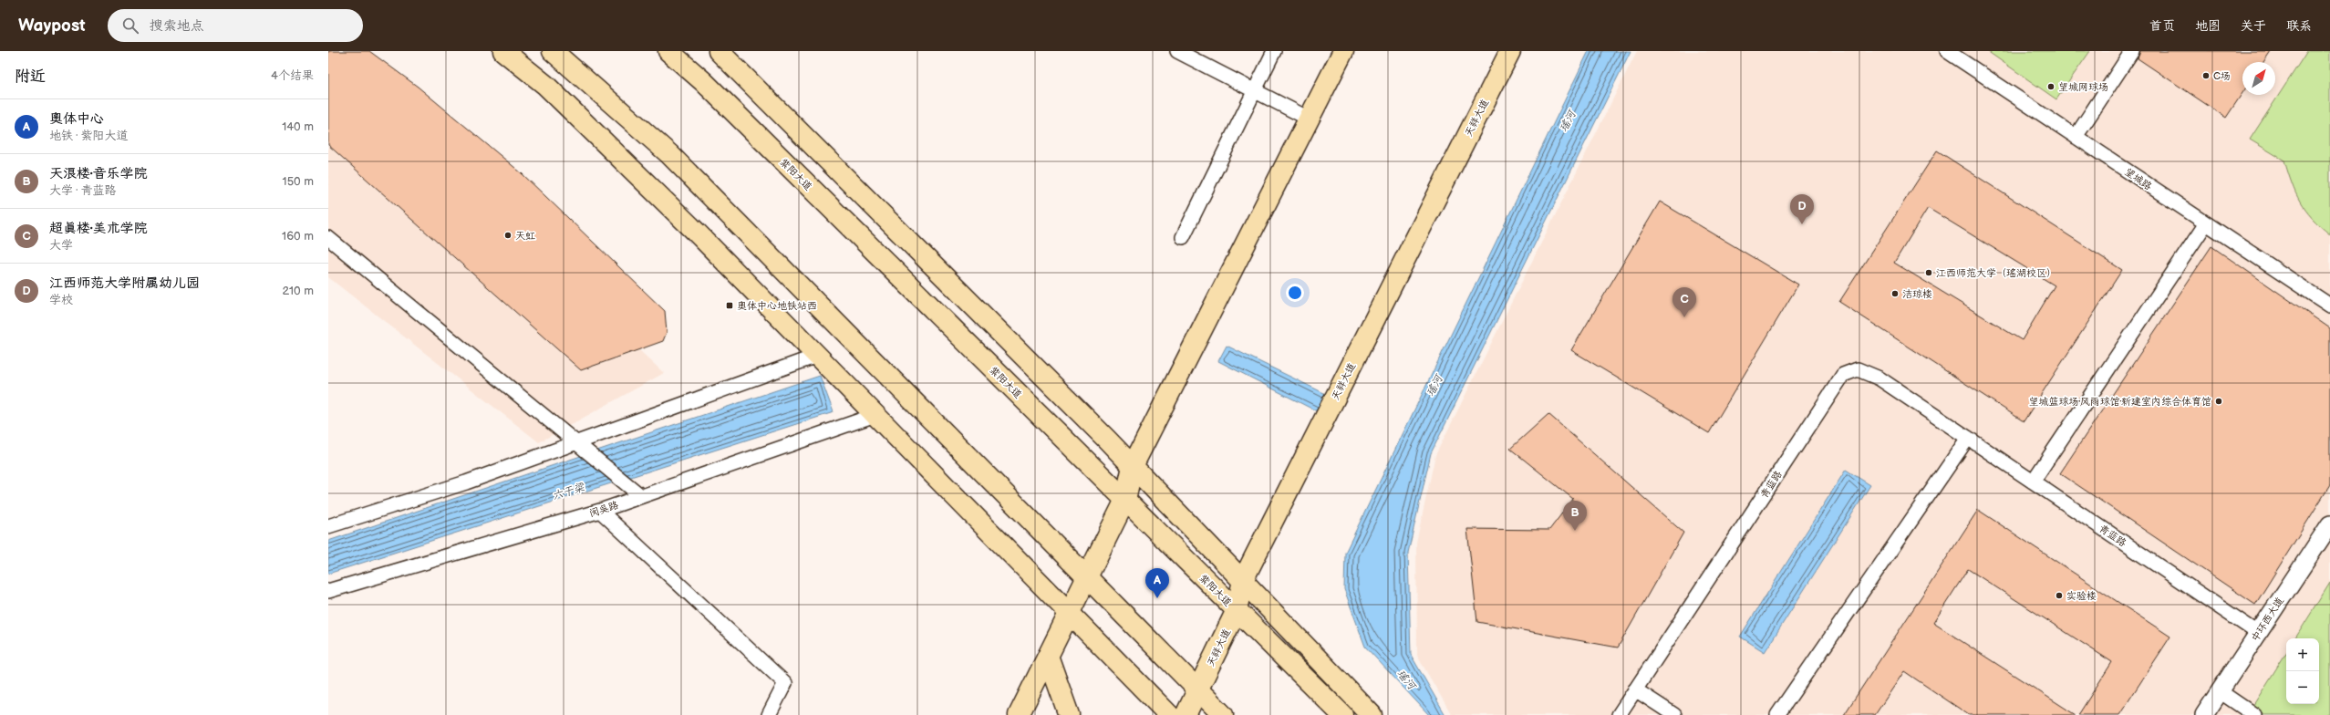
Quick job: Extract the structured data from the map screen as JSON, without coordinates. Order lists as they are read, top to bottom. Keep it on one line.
{"streets":{"main road":["天祥大道","紫阳大道"],"street":["望城路","青蓝路","闵吴路","中环西大道"]},"crossings":[["天祥大道","紫阳大道"],["青蓝路","中环西大道"]],"water":["瑶河","六干梁"],"places":{"other":["C场","望城网球场","天虹","江西师范大学（瑶湖校区）","洁琼楼","望城篮球场·风雨球馆·新建室内综合体育馆","实验楼"],"transit":["奥体中心地铁站西"]},"north":"top right","page":{"header":"Waypost","search":"搜索地点","nav":["首页","地图","关于","联系"],"heading":["附近","4个结果"],"list":[{"mark":"A","name":"奥体中心","note":"地铁 · 紫阳大道","value":"140 m"},{"mark":"B","name":"天浪楼·音乐学院","note":"大学 · 青蓝路","value":"150 m"},{"mark":"C","name":"超真楼·美术学院","note":"大学","value":"160 m"},{"mark":"D","name":"江西师范大学附属幼儿园","note":"学校","value":"210 m"}],"pins":["D","C","B","A"],"map_buttons":["+","−"]}}
